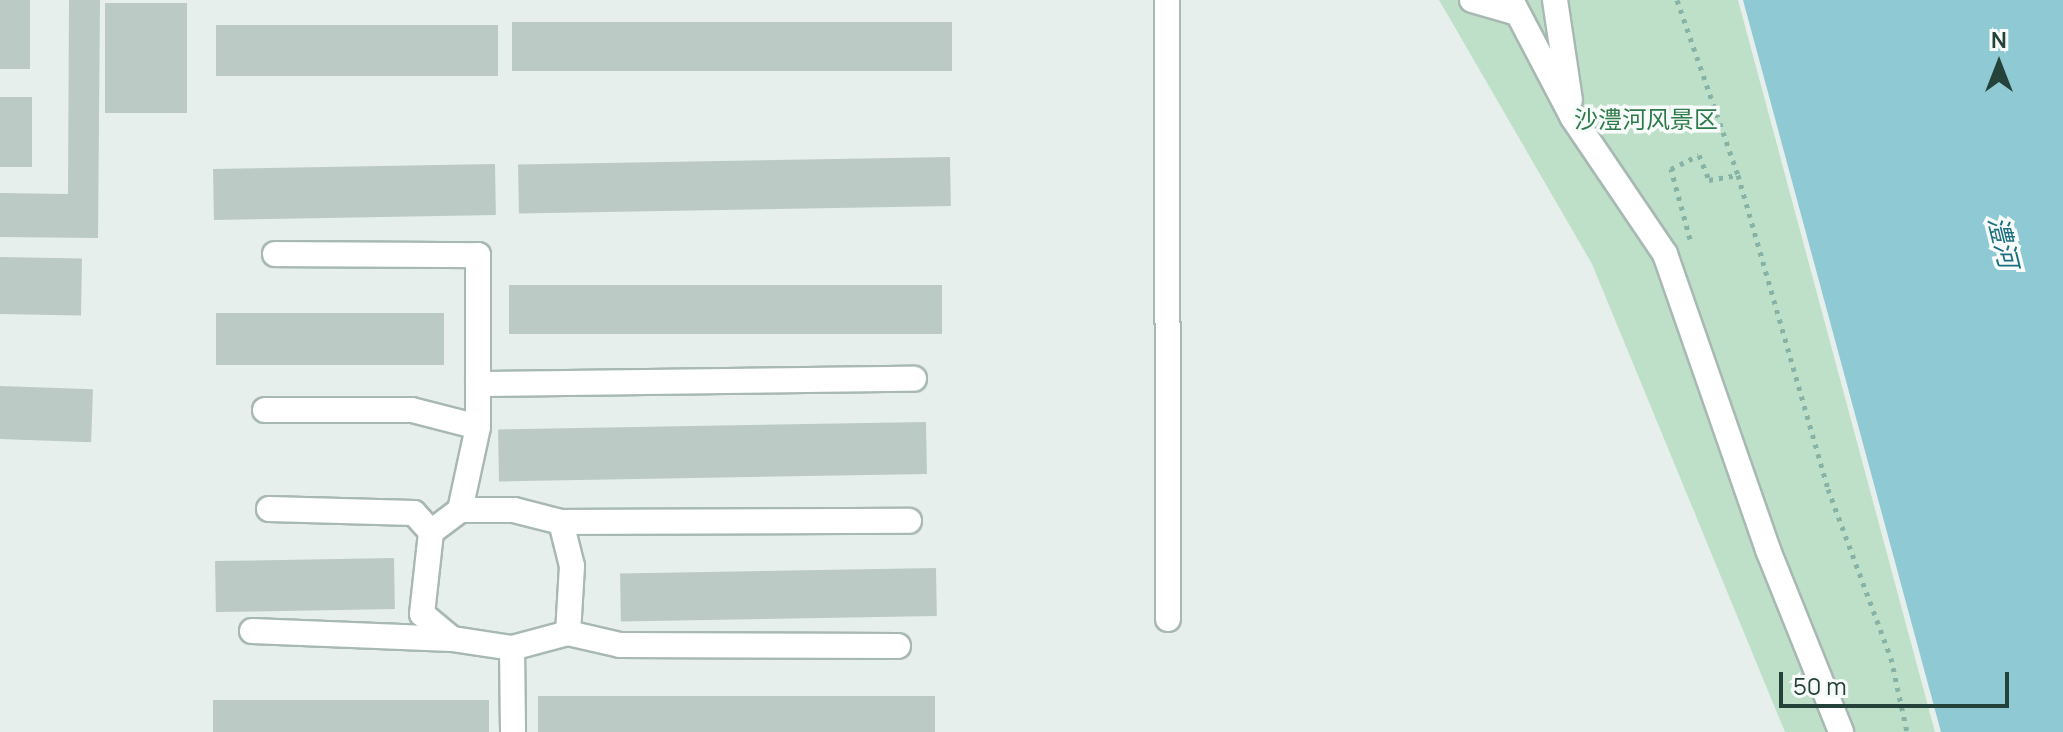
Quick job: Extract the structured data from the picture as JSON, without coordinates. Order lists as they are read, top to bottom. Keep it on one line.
{"water":["澧河"],"parks":["沙澧河风景区"],"scale_bar":"50 m","north":"top"}
